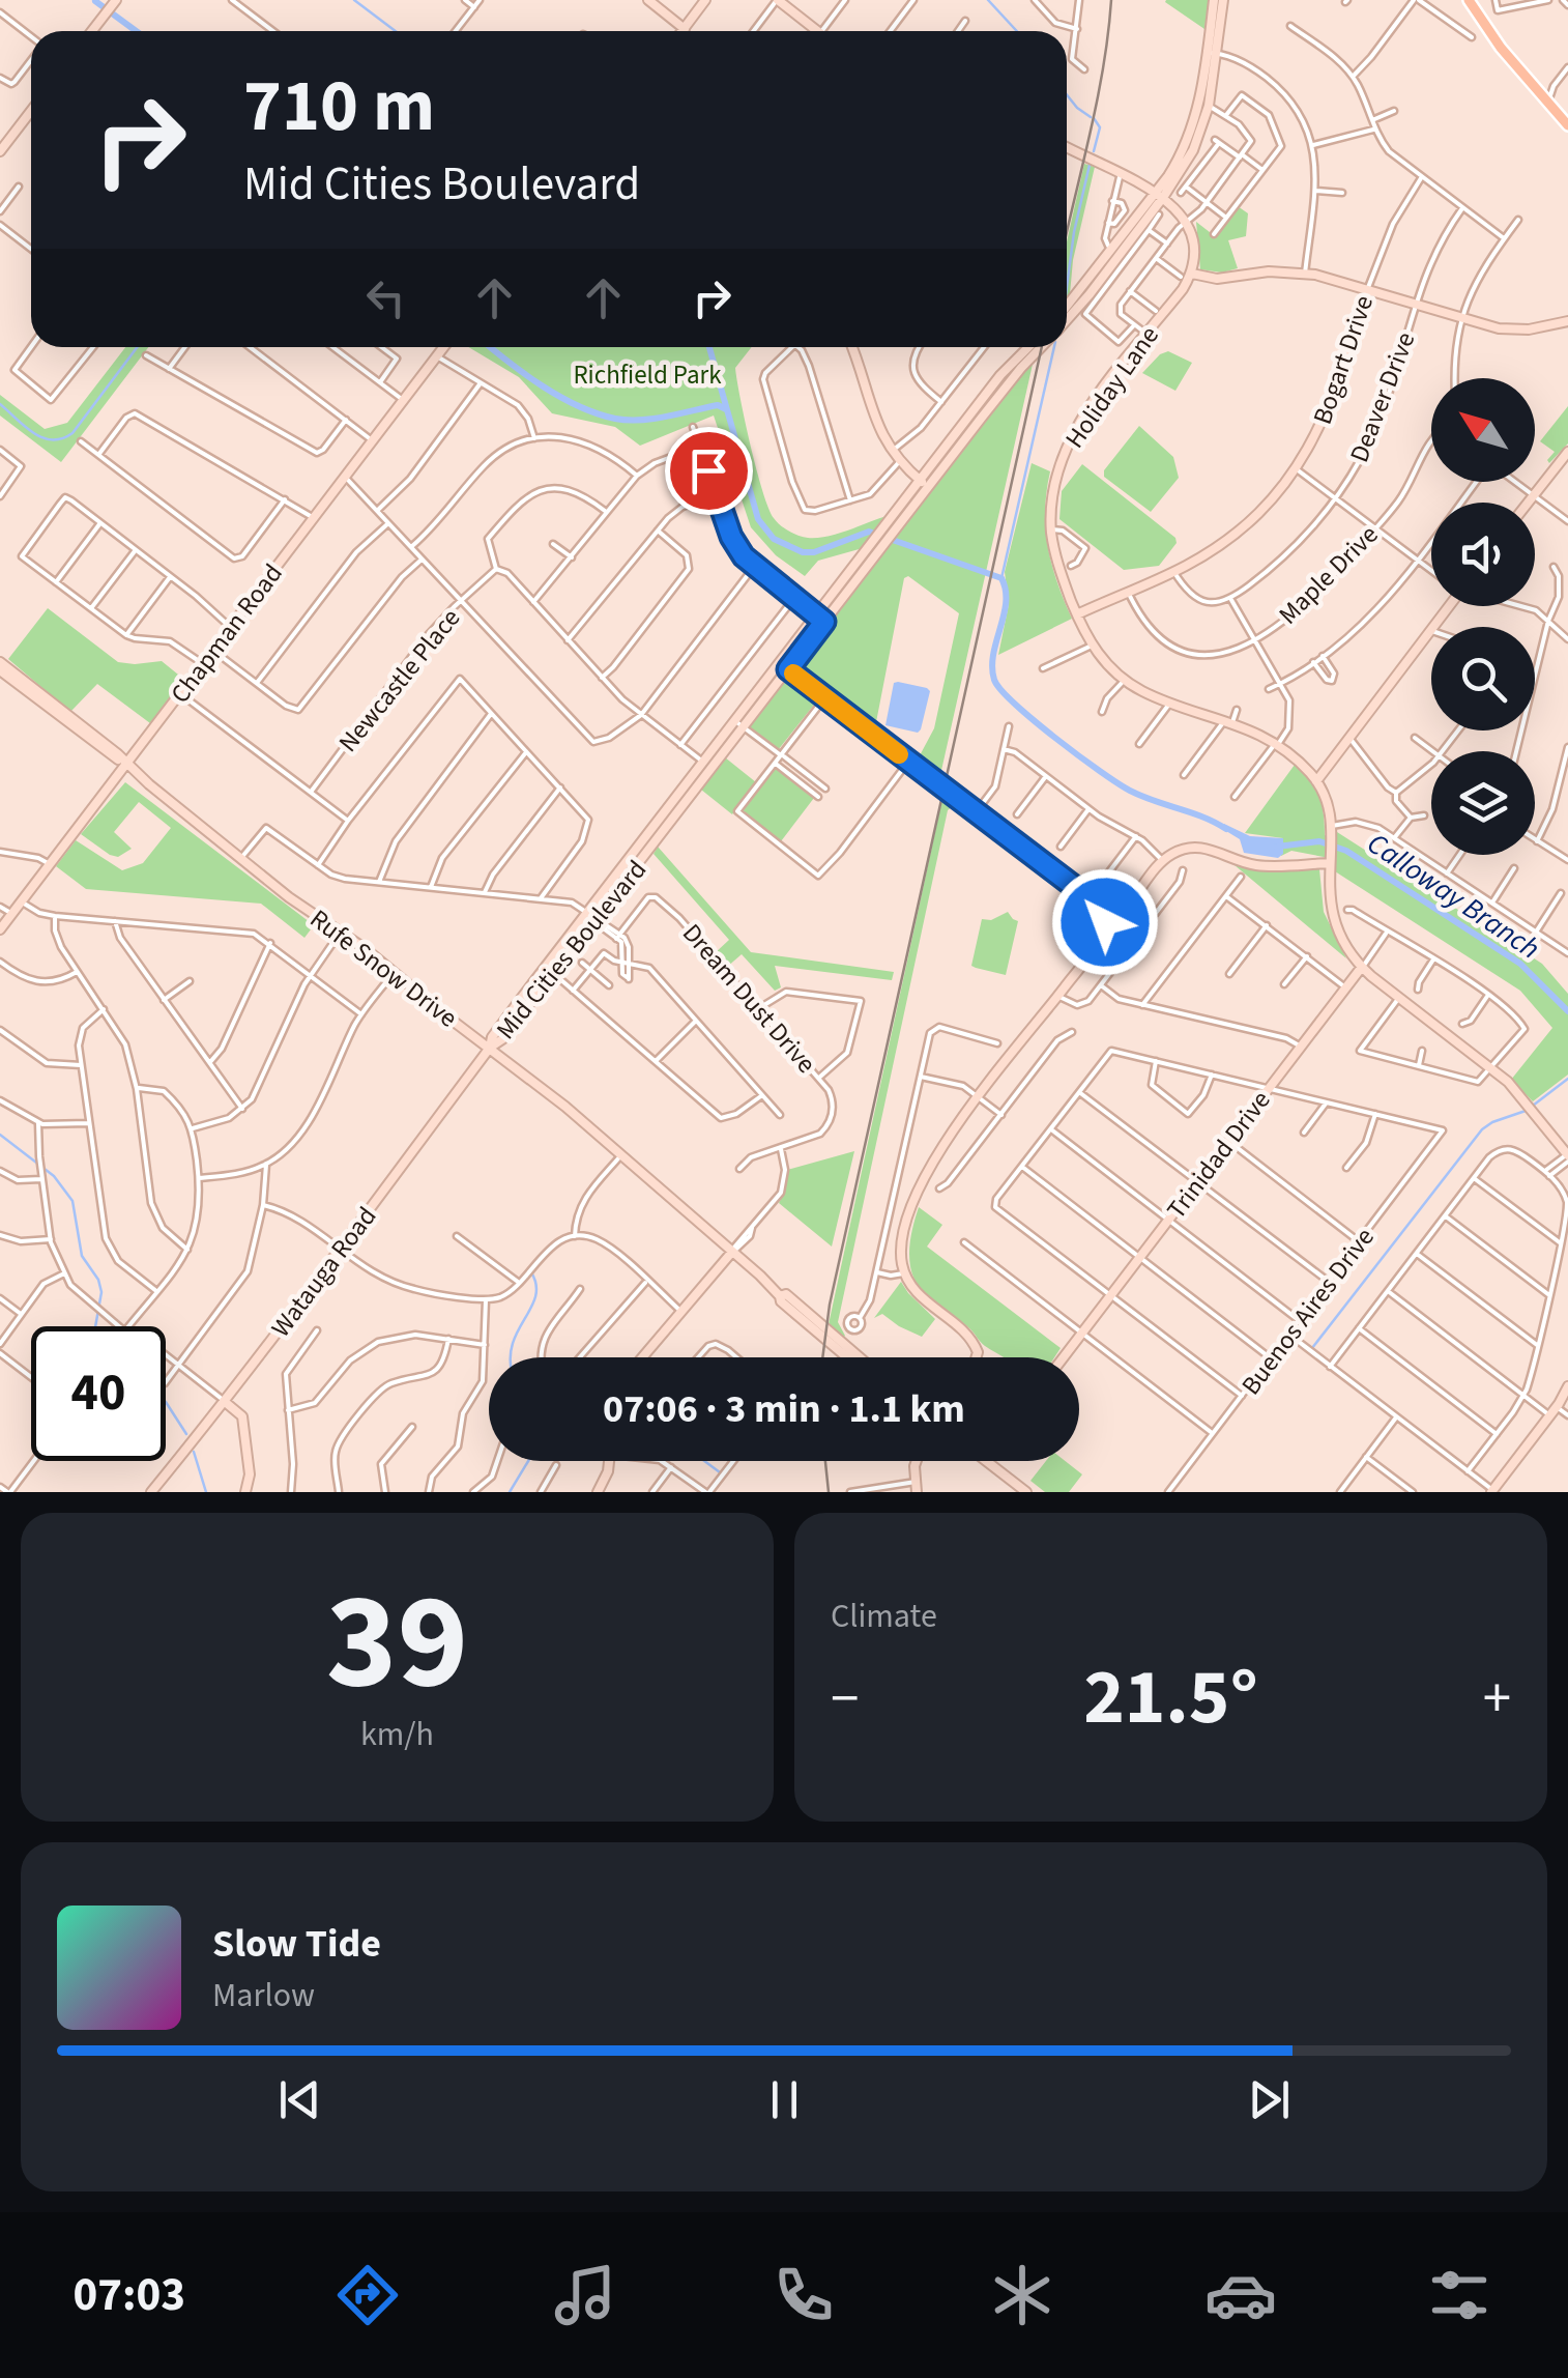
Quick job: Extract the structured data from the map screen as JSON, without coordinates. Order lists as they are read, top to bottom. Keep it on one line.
{"streets":{"street":["Bogart Drive","Holiday Lane","Deaver Drive","Maple Drive","Chapman Road","Newcastle Place","Mid Cities Boulevard","Rufe Snow Drive","Dream Dust Drive","Trinidad Drive","Watauga Road","Buenos Aires Drive"]},"crossings":[["Bogart Drive","Holiday Lane"],["Bogart Drive","Maple Drive"],["Holiday Lane","Trinidad Drive"],["Chapman Road","Rufe Snow Drive"],["Mid Cities Boulevard","Rufe Snow Drive"],["Mid Cities Boulevard","Watauga Road"],["Rufe Snow Drive","Watauga Road"]],"water":["Calloway Branch"],"parks":["Richfield Park"],"north":"top left","page":{"turn":["710 m","Mid Cities Boulevard"],"limit":"40","trip":"07:06 · 3 min · 1.1 km","tile":[["39","km/h"],"Climate"],"heat":["−","21.5°","+"],"song":["Slow Tide","Marlow"],"tabs":"07:03"}}
